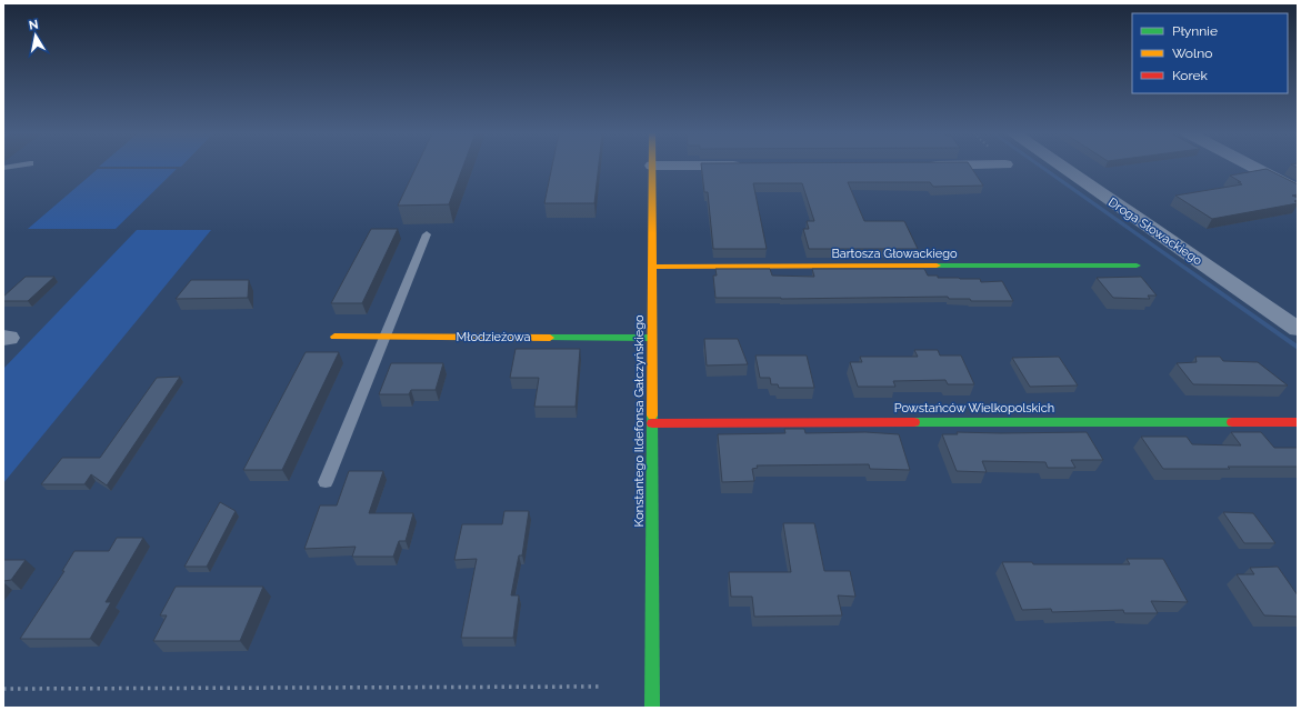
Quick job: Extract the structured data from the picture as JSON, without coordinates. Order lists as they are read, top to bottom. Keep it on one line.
{"streets":{"street":["Droga Słowackiego","Bartosza Głowackiego","Młodzieżowa","Powstańców Wielkopolskich","Konstantego Ildefonsa Gałczyńskiego"]},"crossings":[["Bartosza Głowackiego","Konstantego Ildefonsa Gałczyńskiego"],["Młodzieżowa","Konstantego Ildefonsa Gałczyńskiego"],["Powstańców Wielkopolskich","Konstantego Ildefonsa Gałczyńskiego"]],"legend":["Płynnie","Wolno","Korek"],"north":"top"}
